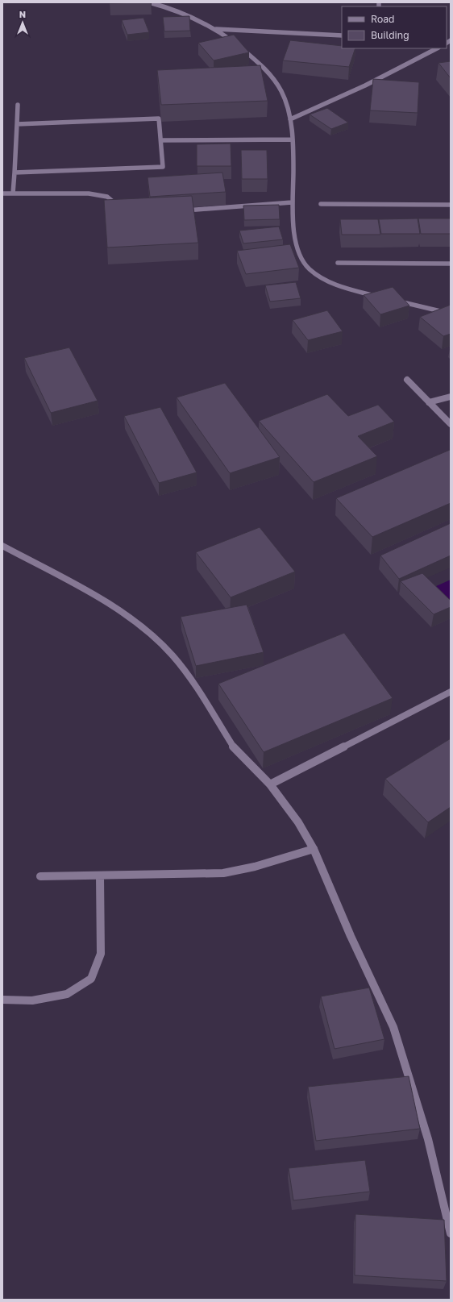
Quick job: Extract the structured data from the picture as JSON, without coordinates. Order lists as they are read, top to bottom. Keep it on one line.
{"legend":["Road","Building"],"north":"top"}
